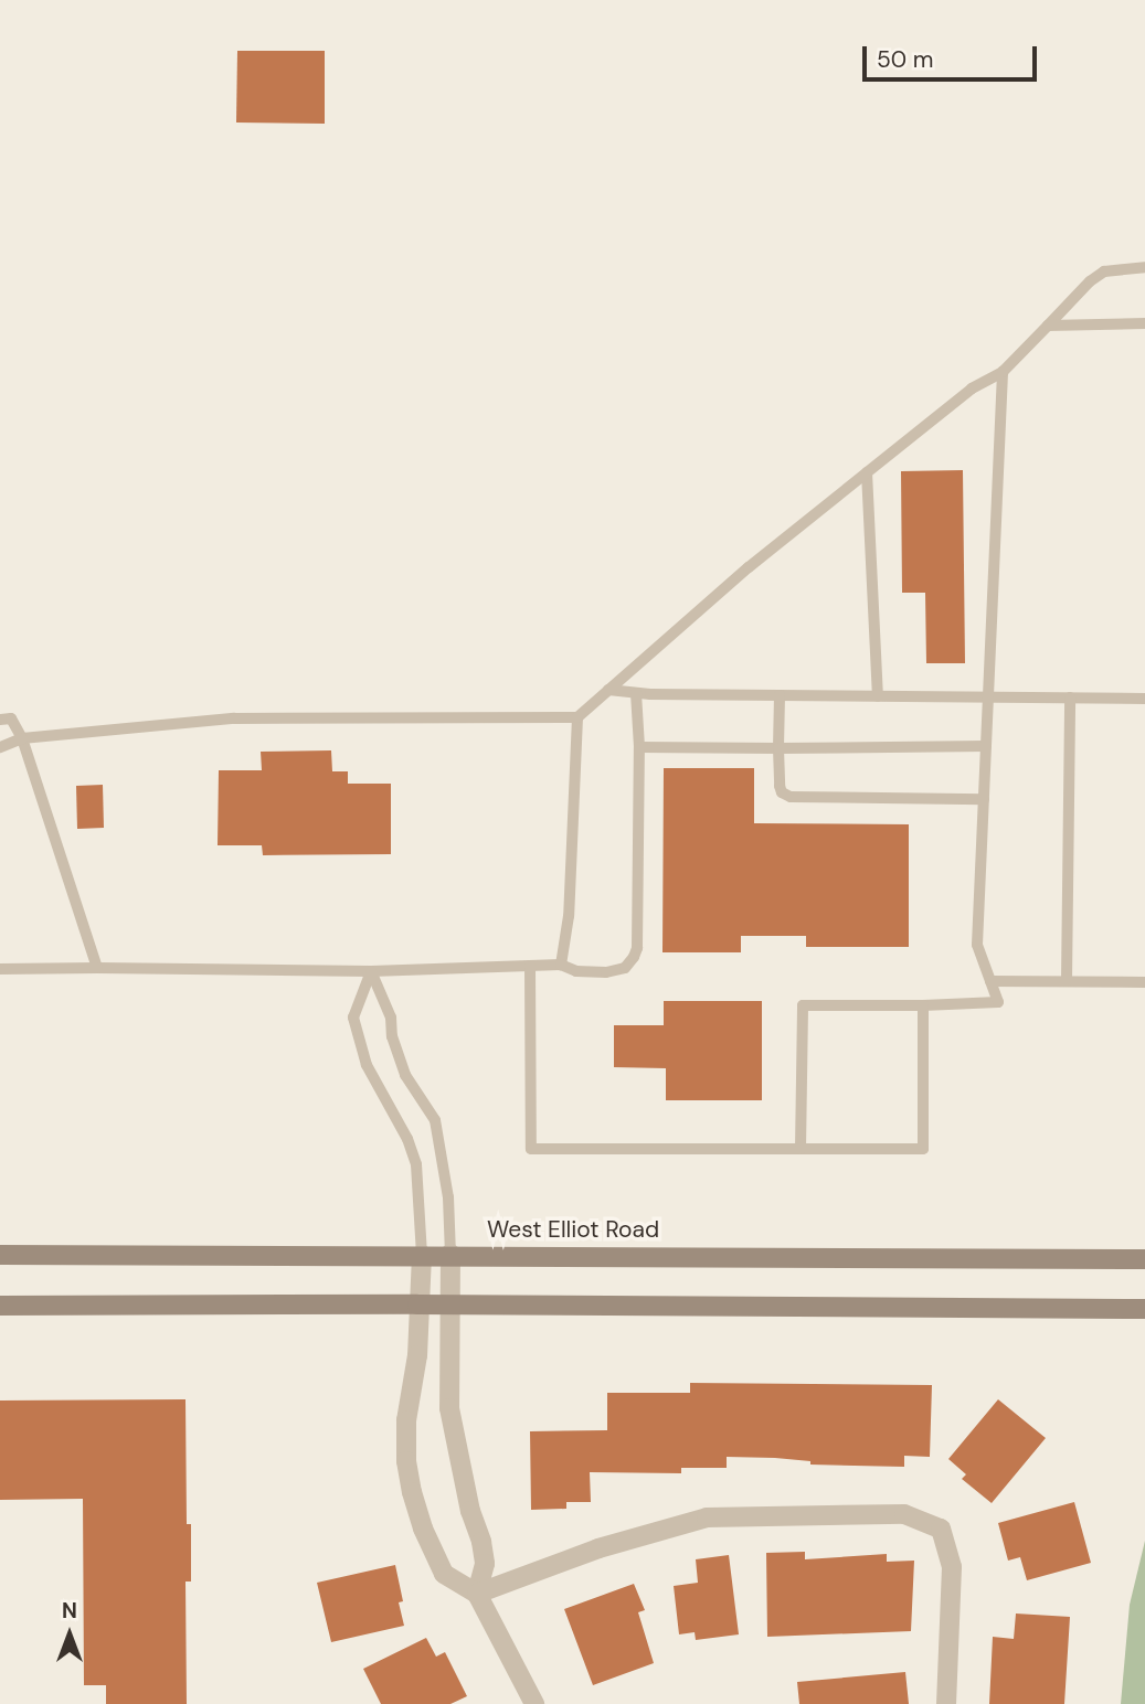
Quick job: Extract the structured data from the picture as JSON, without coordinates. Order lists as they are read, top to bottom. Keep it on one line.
{"streets":{"main road":["West Elliot Road"]},"scale_bar":"50 m","north":"top"}
